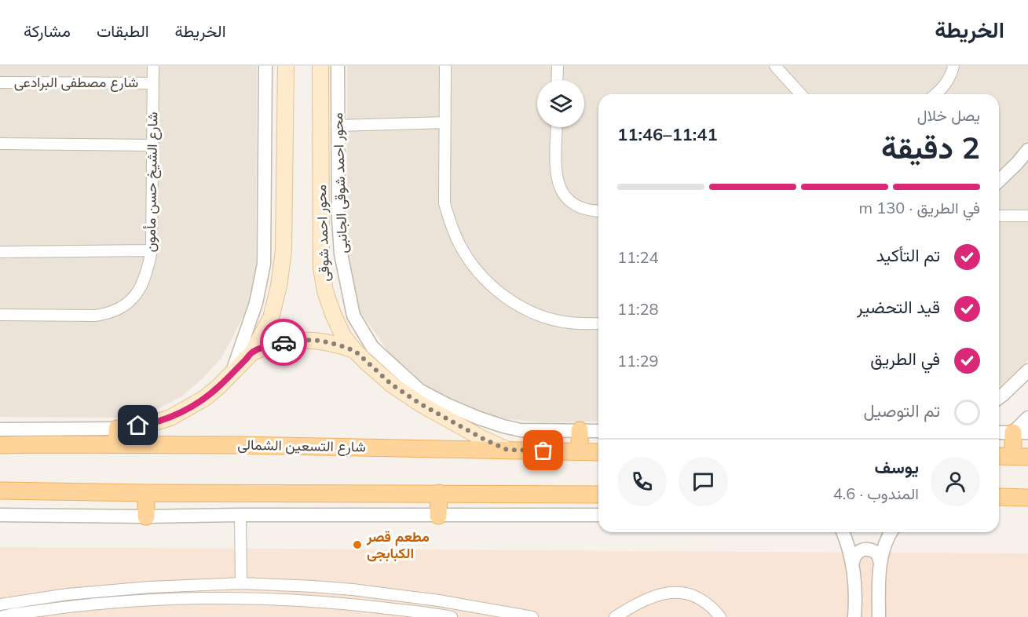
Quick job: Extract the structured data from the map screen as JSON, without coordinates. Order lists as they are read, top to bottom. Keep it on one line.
{"streets":{"main road":["محور احمد شوقى","شارع التسعين الشمالى"],"street":["شارع مصطفى البرادعى","شارع الشيخ حسن مأمون","محور احمد شوقى الجانبى"]},"crossings":[["شارع مصطفى البرادعى","شارع الشيخ حسن مأمون"],["محور احمد شوقى","شارع التسعين الشمالى"]],"places":["مطعم قصر الكبابجى"],"page":{"header":"الخريطة","nav":["الخريطة","الطبقات","مشاركة"],"heading":["2 دقيقة","يصل خلال","11:41–11:46"],"panel":["يوسف","المندوب · 4.6"],"bar":"في الطريق · 130 m","list":[["تم التأكيد","11:24"],["قيد التحضير","11:28"],["في الطريق","11:29"],"تم التوصيل"]}}
